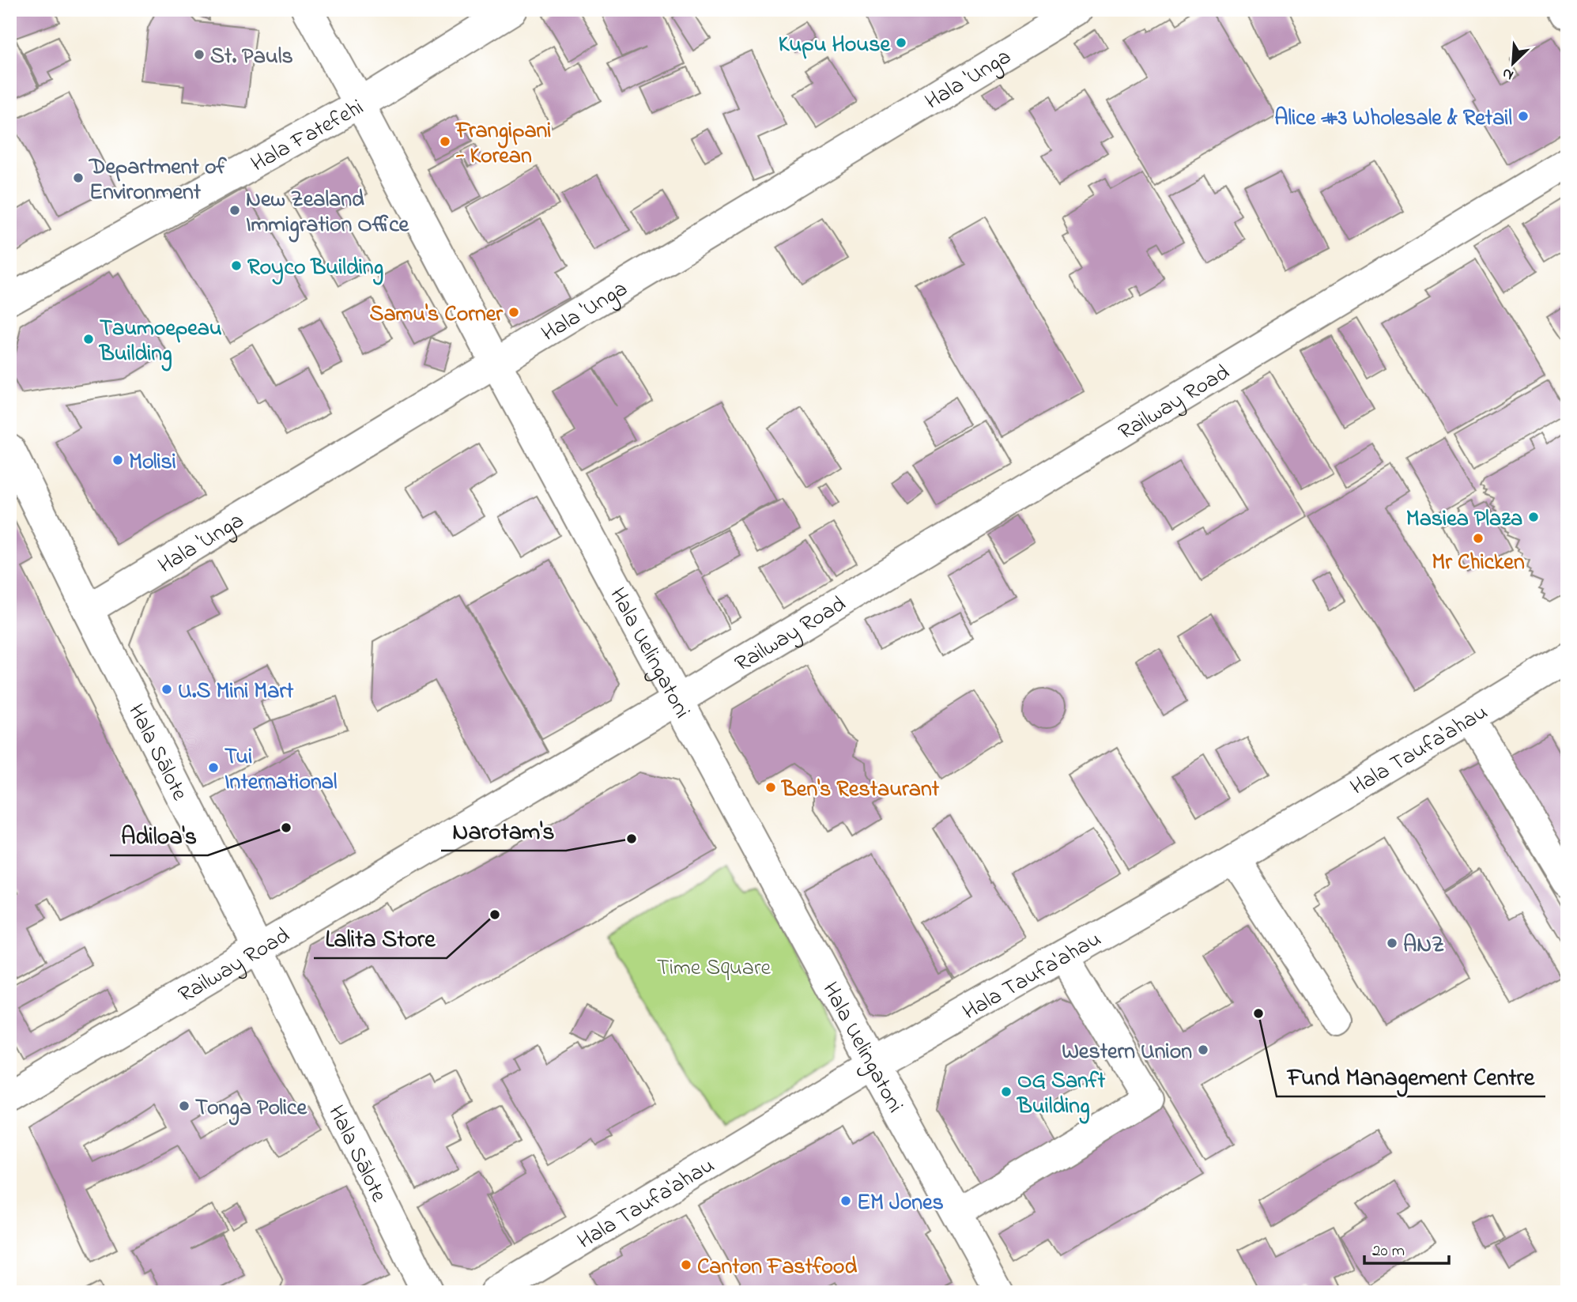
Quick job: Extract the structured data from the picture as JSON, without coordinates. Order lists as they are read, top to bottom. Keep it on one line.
{"streets":{"street":["Hala 'Unga","Hala Fatefehi","Railway Road","Hala Uelingatoni","Hala Taufa'ahau","Hala Sālote"]},"crossings":[["Hala 'Unga","Hala Uelingatoni"],["Hala 'Unga","Hala Sālote"],["Hala Fatefehi","Hala Uelingatoni"],["Railway Road","Hala Uelingatoni"],["Railway Road","Hala Sālote"],["Hala Uelingatoni","Hala Taufa'ahau"]],"parks":["Time Square"],"places":["Kupu House","St. Pauls","Alice #3 Wholesale & Retail","Frangipani - Korean","Department of Environment","New Zealand Immigration Office","Royco Building","Samu's Corner","Taumoepeau Building","Molisi","Masiea Plaza","Mr Chicken","U.S Mini Mart","Tui International","Ben's Restaurant","Adiloa's","Narotam's","Lalita Store","ANZ","Fund Management Centre","Western Union","OG Sanft Building","Tonga Police","EM Jones","Canton Fastfood"],"scale_bar":"20 m","north":"bottom left"}
